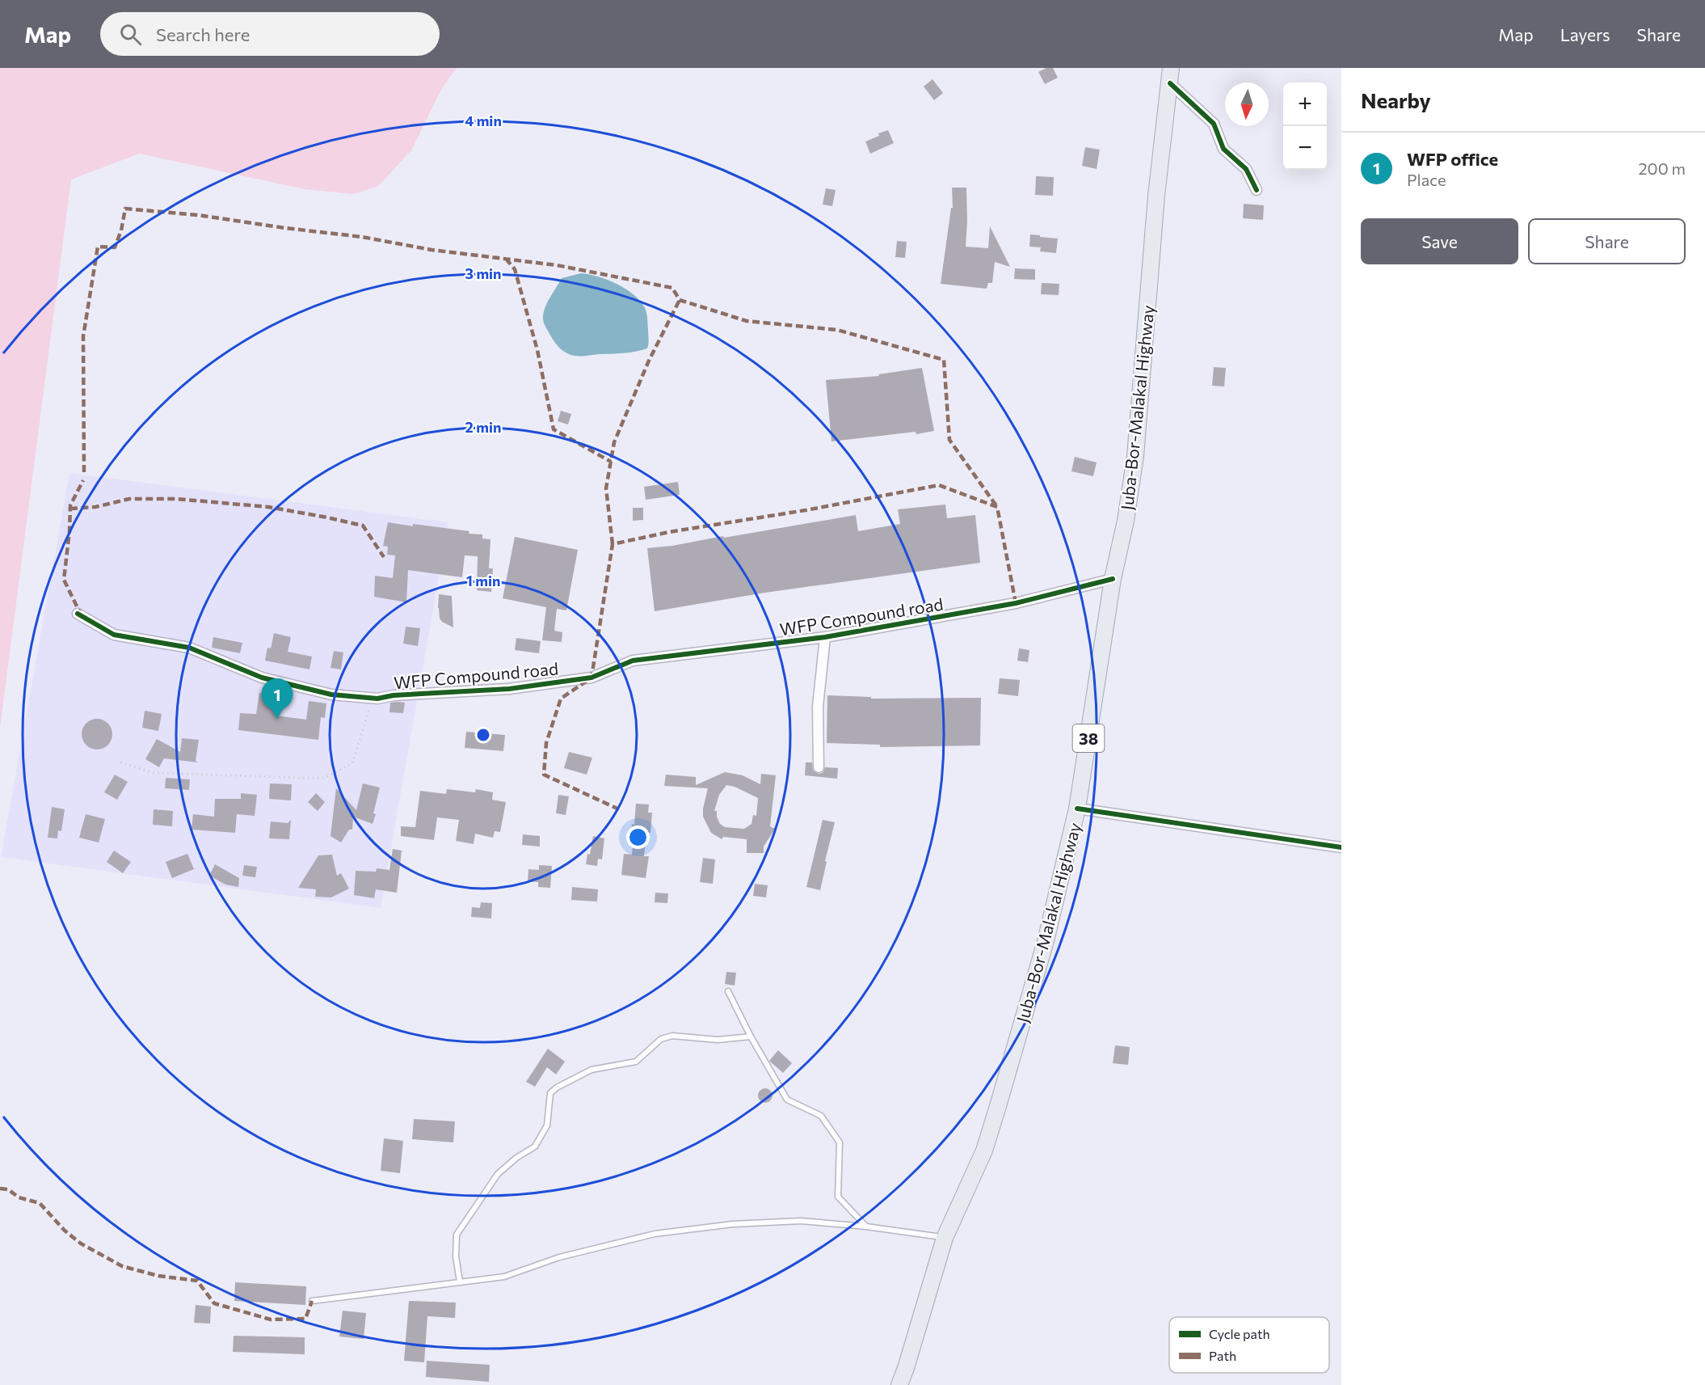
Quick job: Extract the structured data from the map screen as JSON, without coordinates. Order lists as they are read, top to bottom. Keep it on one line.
{"streets":{"main road":["Juba-Bor-Malakal Highway","38"],"street":["WFP Compound road"]},"crossings":[["Juba-Bor-Malakal Highway","WFP Compound road"]],"legend":["Cycle path","Path"],"north":"bottom","page":{"header":"Map","search":"Search here","nav":["Map","Layers","Share"],"heading":"Nearby","map_buttons":["+","−"],"list":[{"mark":"1","name":"WFP office","note":"Place","value":"200 m"}],"buttons":["Save","Share"],"pins":"1"},"rings":["4 min","3 min","2 min","1 min"]}
